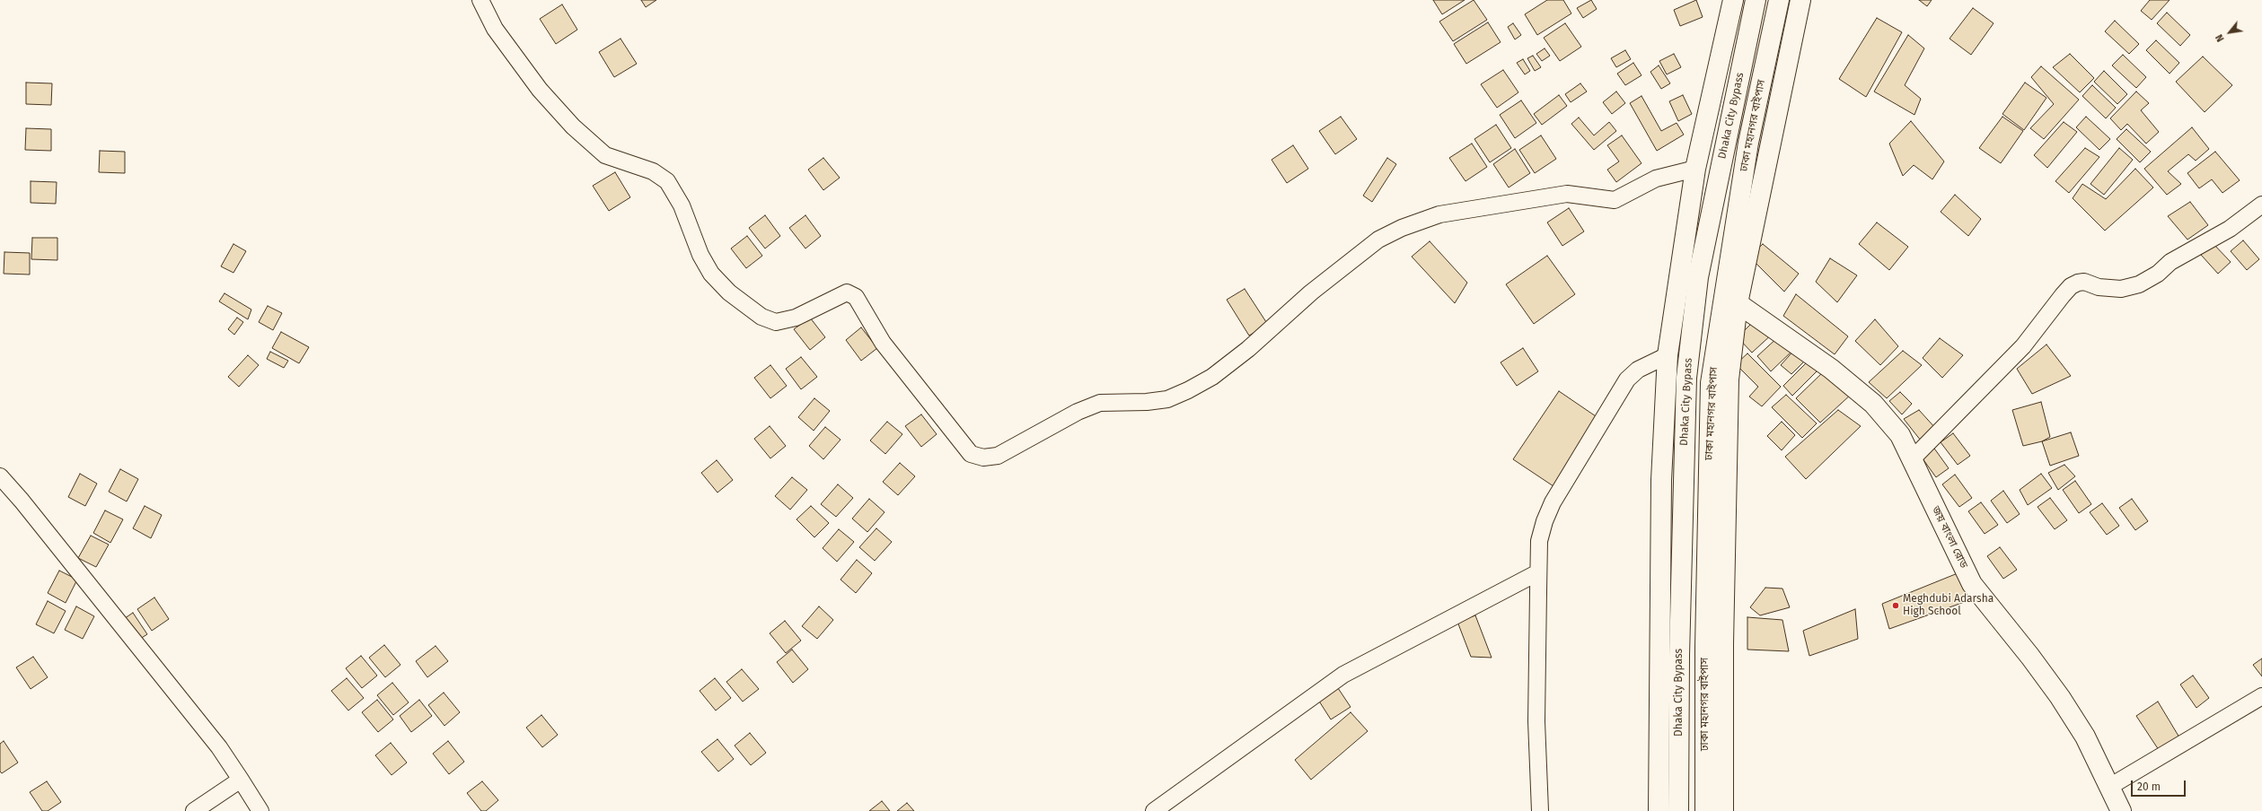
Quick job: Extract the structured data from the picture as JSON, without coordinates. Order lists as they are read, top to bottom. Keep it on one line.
{"streets":{"main road":["Dhaka City Bypass","ঢাকা মহানগর বাইপাস","জয় বাংলা রোড"]},"places":["Meghdubi Adarsha High School"],"scale_bar":"20 m","north":"bottom left"}
